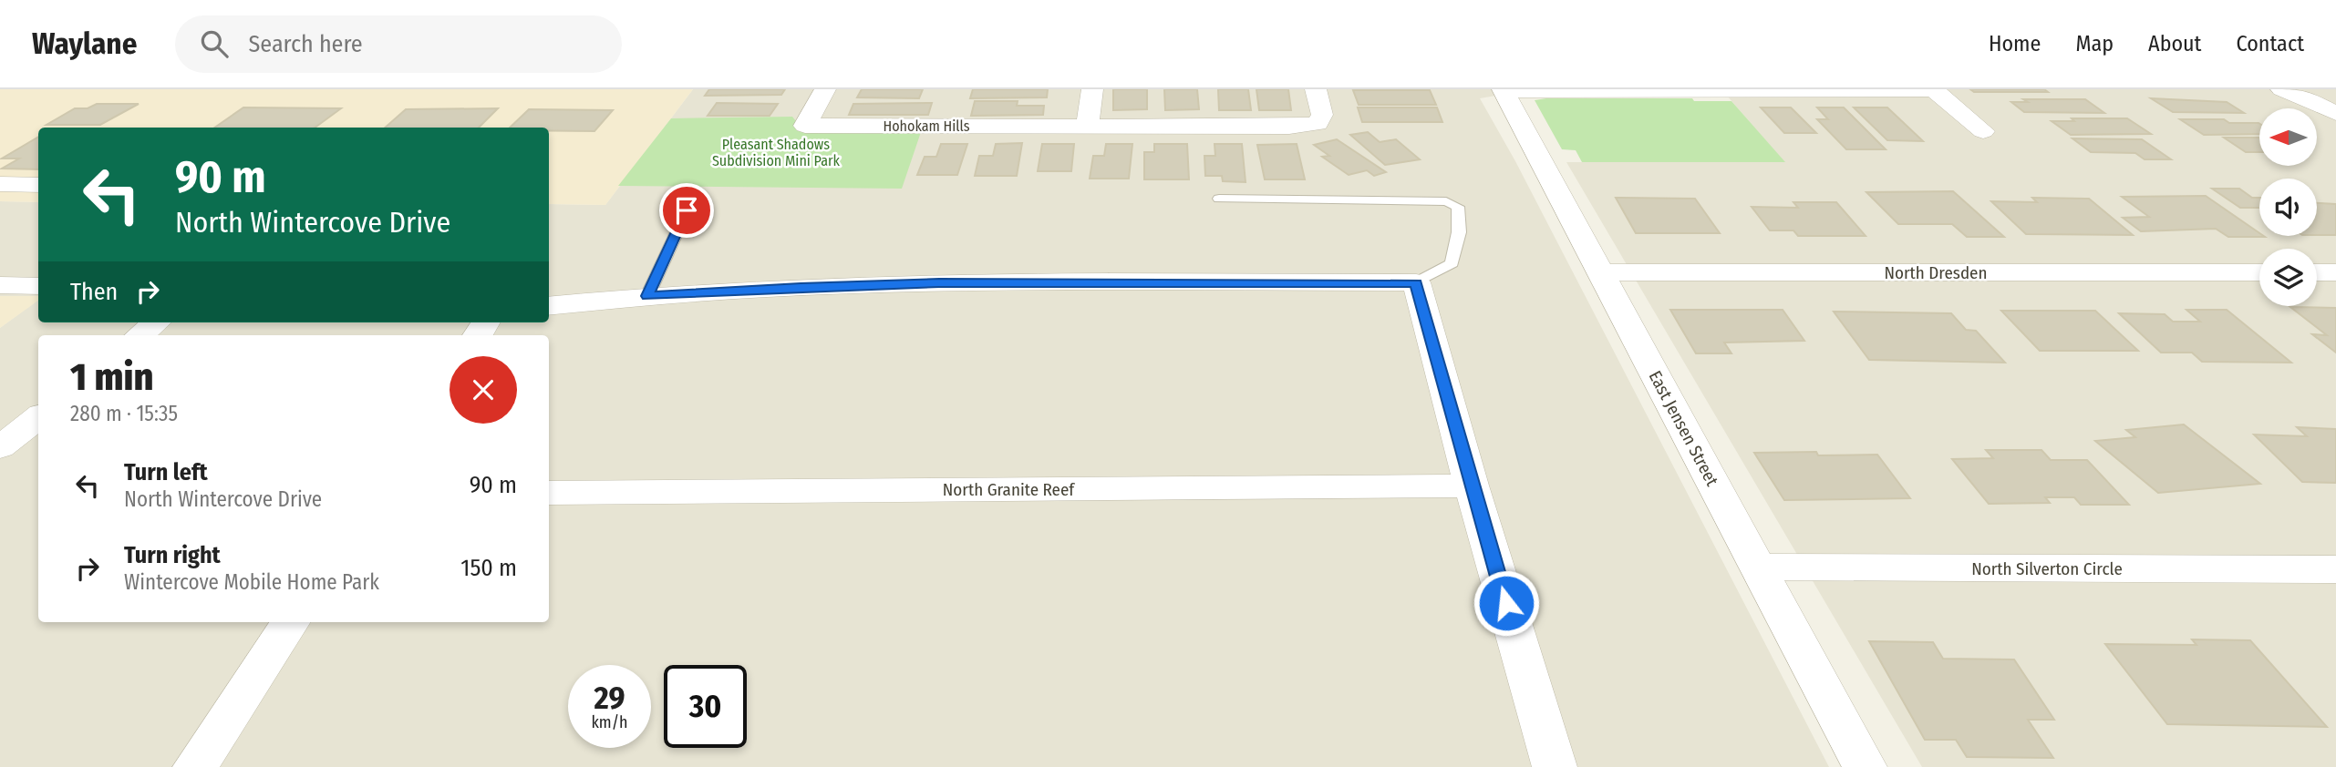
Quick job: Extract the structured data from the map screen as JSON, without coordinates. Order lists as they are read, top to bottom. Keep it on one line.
{"streets":{"street":["Hohokam Hills","North Dresden","East Jensen Street","North Granite Reef","North Silverton Circle"]},"crossings":[["North Dresden","East Jensen Street"],["East Jensen Street","North Silverton Circle"]],"parks":["Pleasant Shadows Subdivision Mini Park"],"north":"left","page":{"header":"Waylane","search":"Search here","nav":["Home","Map","About","Contact"],"turn":["90 m","North Wintercove Drive"],"then":"Then","heading":["1 min","280 m · 15:35"],"list":[{"name":"Turn left","note":"North Wintercove Drive","value":"90 m"},{"name":"Turn right","note":"Wintercove Mobile Home Park","value":"150 m"}],"speed":"29 km/h","limit":"30"}}
